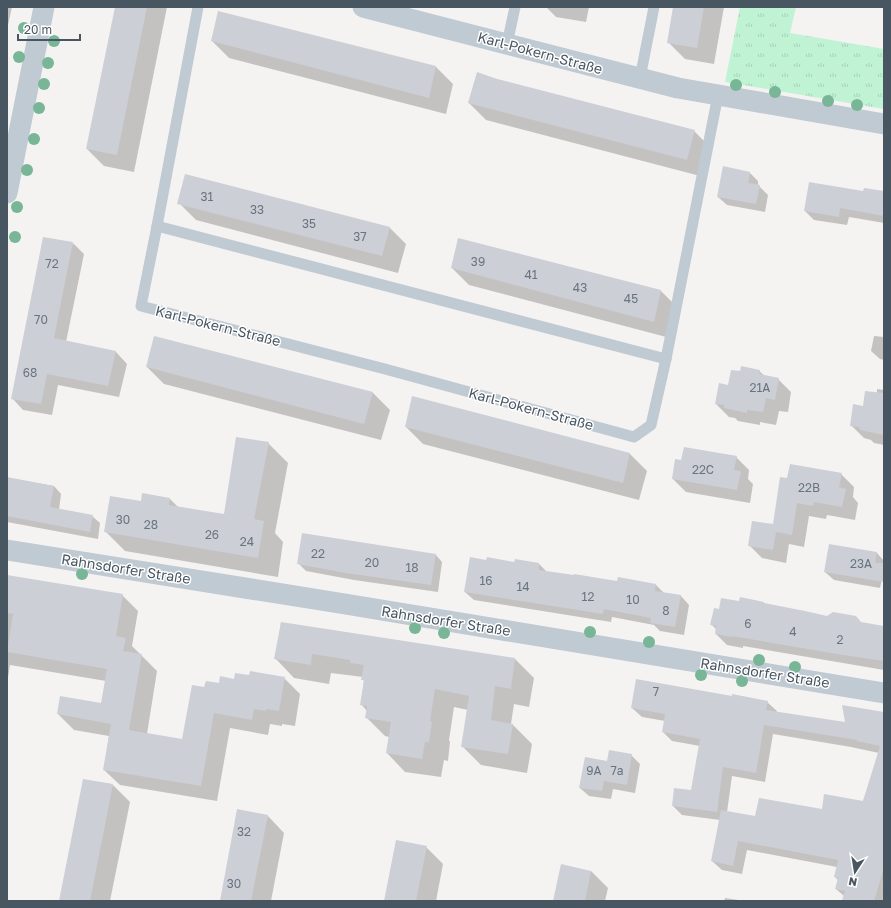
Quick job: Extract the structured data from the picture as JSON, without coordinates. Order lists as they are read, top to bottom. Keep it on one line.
{"streets":{"street":["Karl-Pokern-Straße","Rahnsdorfer Straße"]},"house_numbers":["31","33","35","37","39","72","41","43","45","70","68","21A","22C","22B","30","28","26","24","22","20","23A","18","16","14","12","10","8","6","4","2","7","9A","7a","32","30"],"scale_bar":"20 m","north":"bottom"}
